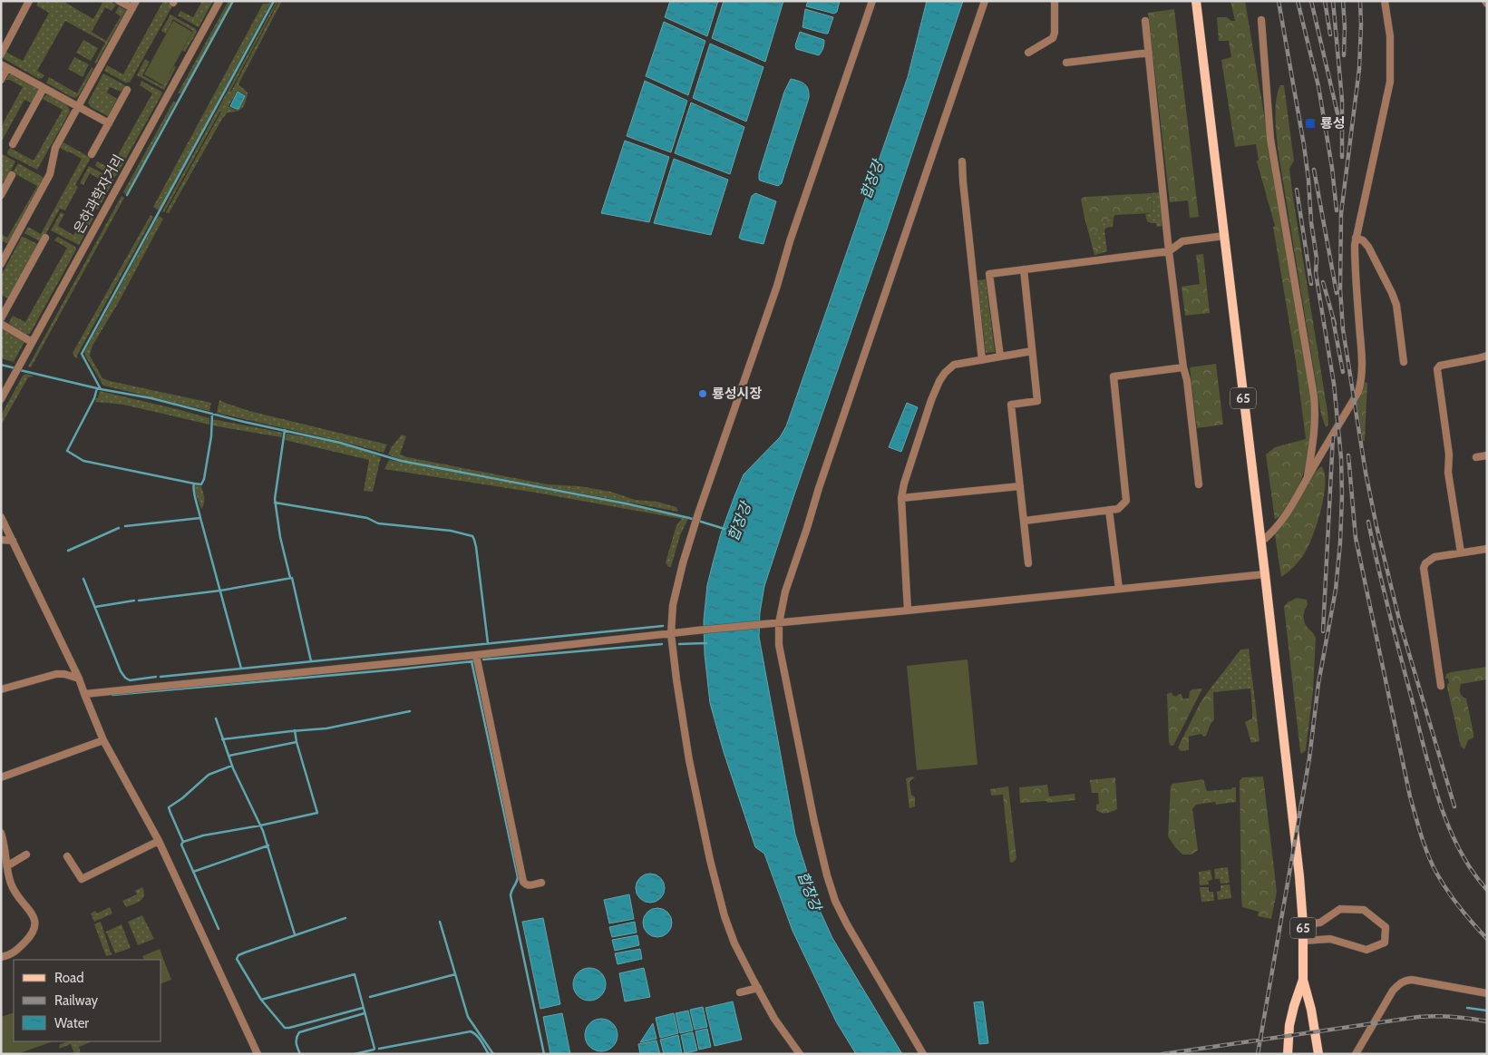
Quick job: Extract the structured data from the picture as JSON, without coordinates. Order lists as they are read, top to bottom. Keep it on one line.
{"streets":{"main road":["65"],"street":["은하과학자거리"]},"water":["합장강"],"places":{"transit":["룡성"],"other":["룡성시장"]},"legend":["Road","Railway","Water"]}
